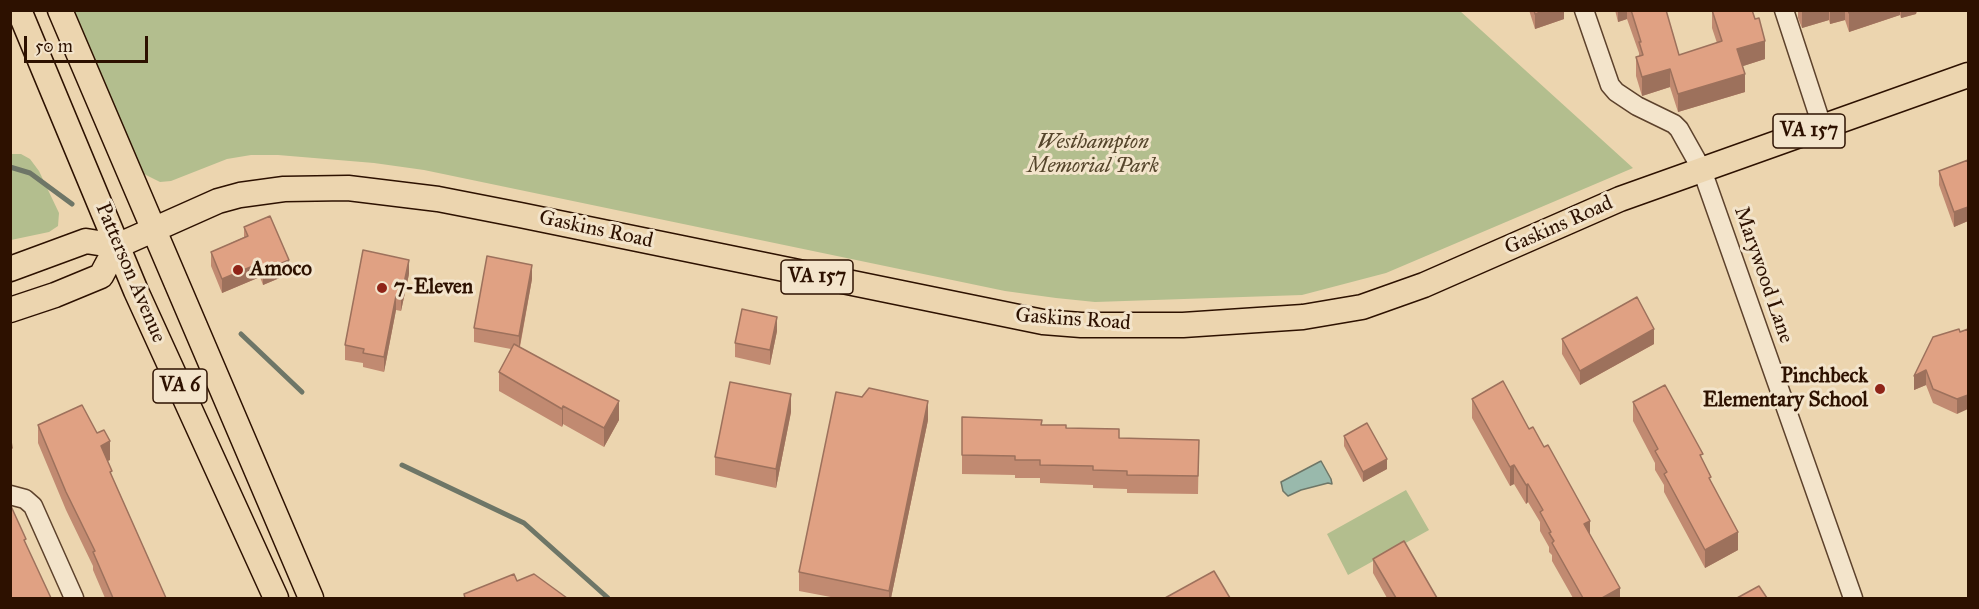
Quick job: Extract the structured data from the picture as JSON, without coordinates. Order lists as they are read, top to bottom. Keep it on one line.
{"streets":{"main road":["VA 157","Gaskins Road","Patterson Avenue","VA 6"],"street":["Marywood Lane"]},"crossings":[["VA 157","Gaskins Road"],["VA 157","Patterson Avenue"],["Gaskins Road","Patterson Avenue"],["Gaskins Road","Marywood Lane"]],"parks":["Westhampton Memorial Park"],"places":["Amoco","7-Eleven","Pinchbeck Elementary School"],"scale_bar":"50 m"}
